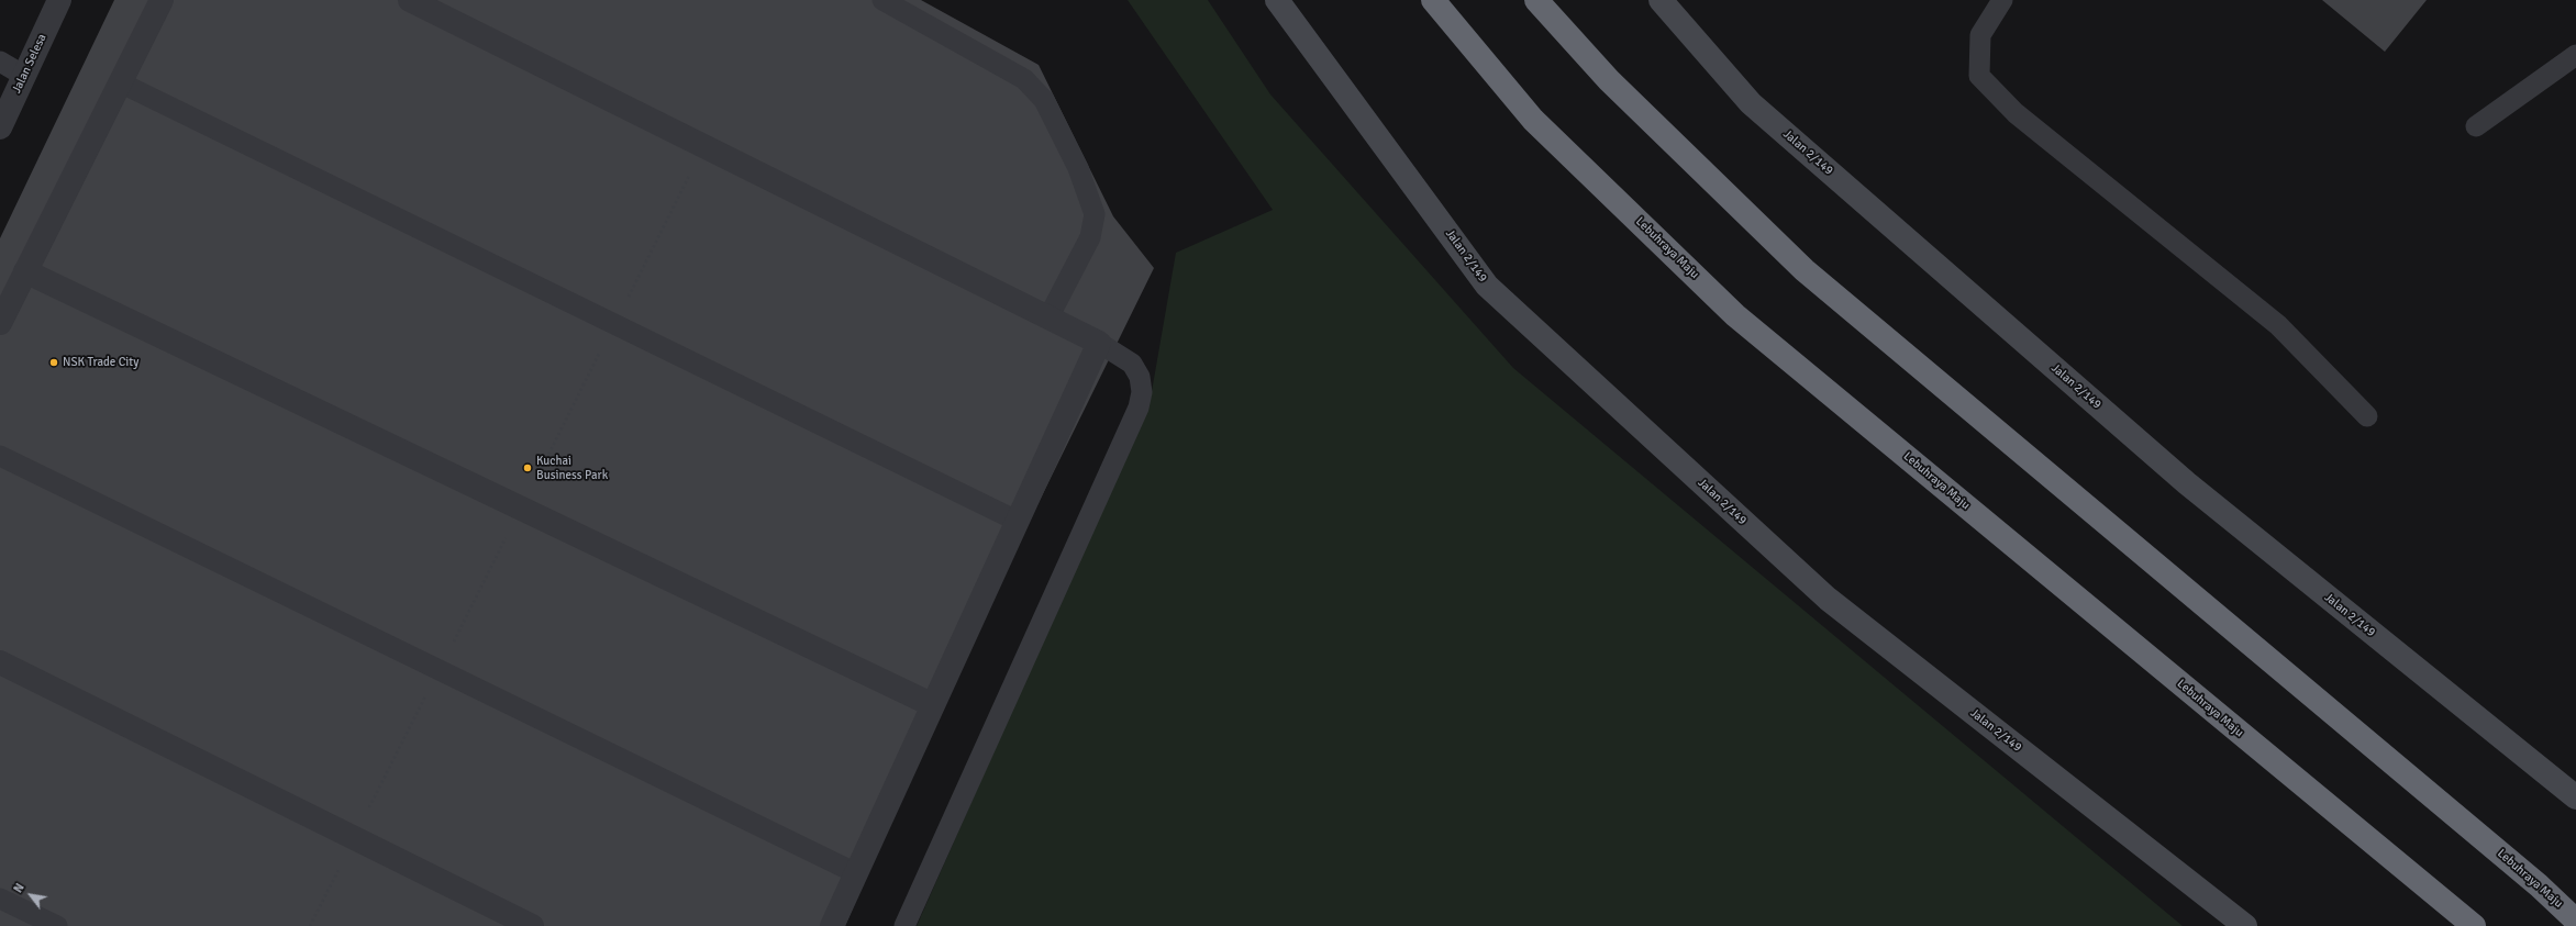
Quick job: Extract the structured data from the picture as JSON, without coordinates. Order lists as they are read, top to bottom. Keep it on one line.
{"streets":{"highway":["Lebuhraya Maju"],"main road":["Jalan 2/149"],"street":["Jalan Selesa"]},"places":["NSK Trade City","Kuchai Business Park"],"north":"top left"}
